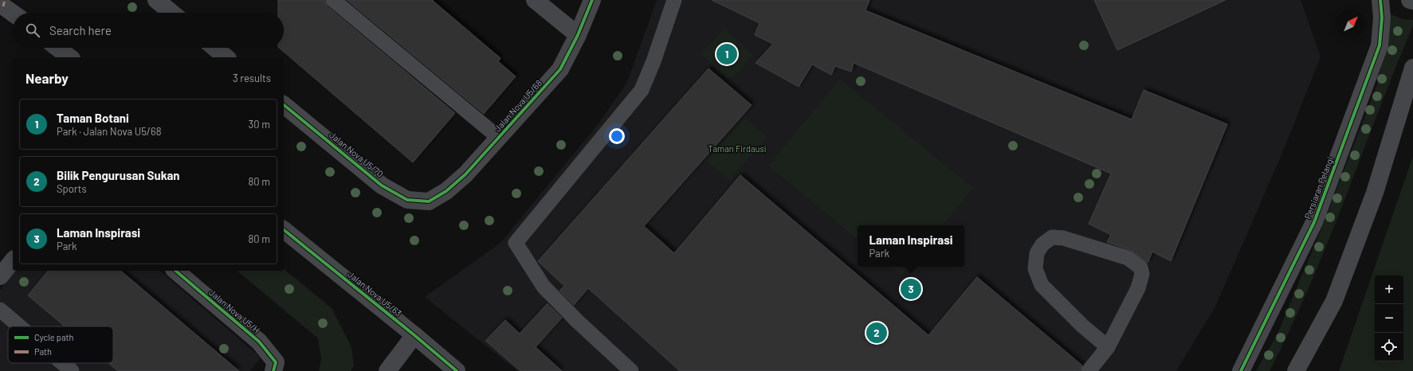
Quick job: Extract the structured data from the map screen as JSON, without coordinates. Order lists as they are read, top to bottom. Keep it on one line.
{"streets":{"street":["Jalan Nova U5/68","Jalan Nova U5/70","Persiaran Pelangi","Jalan Nova U5/63","Jalan Nova U5/H"]},"crossings":[["Jalan Nova U5/68","Jalan Nova U5/70"]],"parks":["Taman Firdausi"],"legend":["Cycle path","Path"],"north":"top right","page":{"search":"Search here","pins":["1","3","2"],"heading":["Nearby","3 results"],"list":[{"mark":"1","name":"Taman Botani","note":"Park · Jalan Nova U5/68","value":"30 m"},{"mark":"2","name":"Bilik Pengurusan Sukan","note":"Sports","value":"80 m"},{"mark":"3","name":"Laman Inspirasi","note":"Park","value":"80 m"}],"popup":["Laman Inspirasi","Park"],"map_buttons":["+","−"]}}
